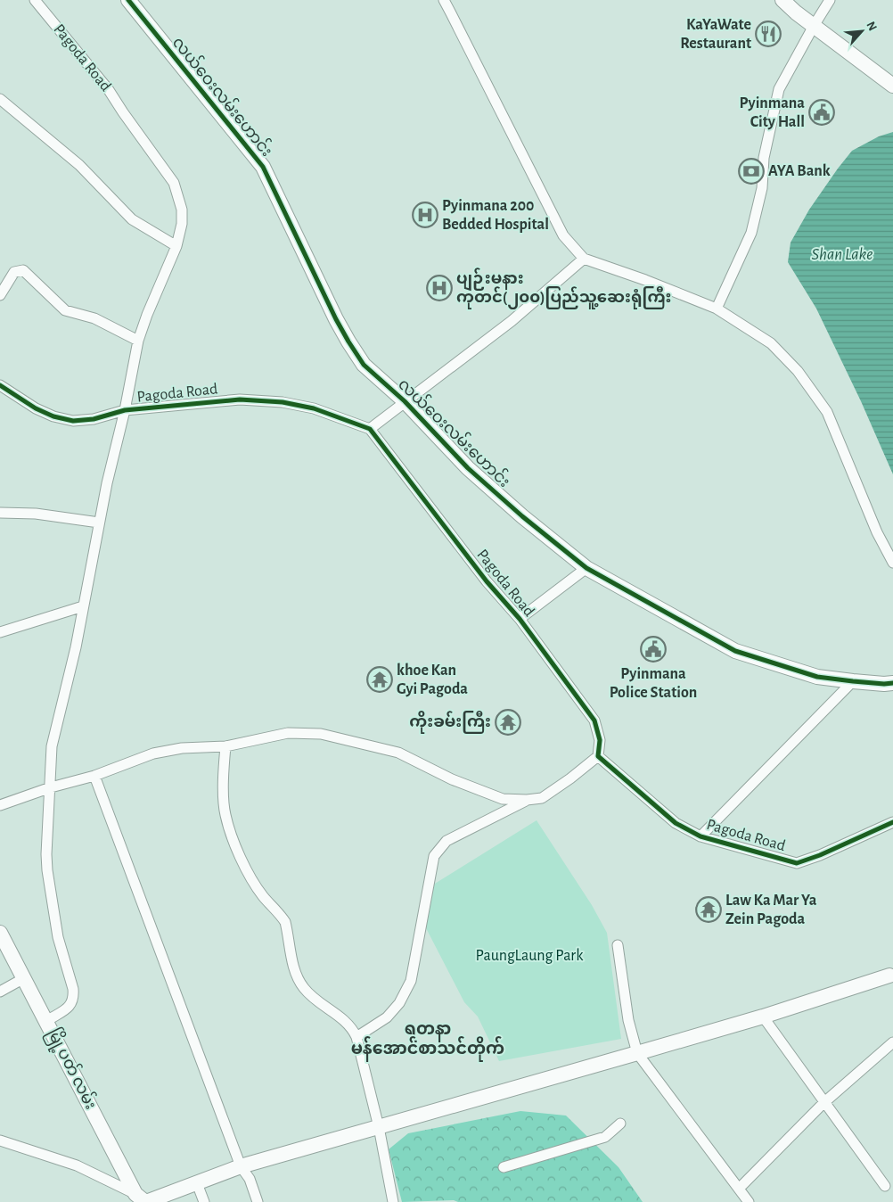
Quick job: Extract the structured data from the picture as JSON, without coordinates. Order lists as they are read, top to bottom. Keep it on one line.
{"streets":{"street":["Pagoda Road","လယ်ဝေးလမ်းဟောင်း","မြို့ပတ် လမ်း"]},"districts":["ရတနာ မန်အောင်စာသင်တိုက်"],"water":["Shan Lake"],"parks":["PaungLaung Park"],"places":{"restaurant":["KaYaWate Restaurant"],"public building":["Pyinmana City Hall","Pyinmana Police Station"],"bank":["AYA Bank"],"hospital":["Pyinmana 200 Bedded Hospital","ပျဉ်းမနား ကုတင်(၂၀၀)ပြည်သူ့ဆေးရုံကြီး"],"temple":["khoe Kan Gyi Pagoda","ကိုးခမ်းကြီး","Law Ka Mar Ya Zein Pagoda"]},"north":"top right"}
